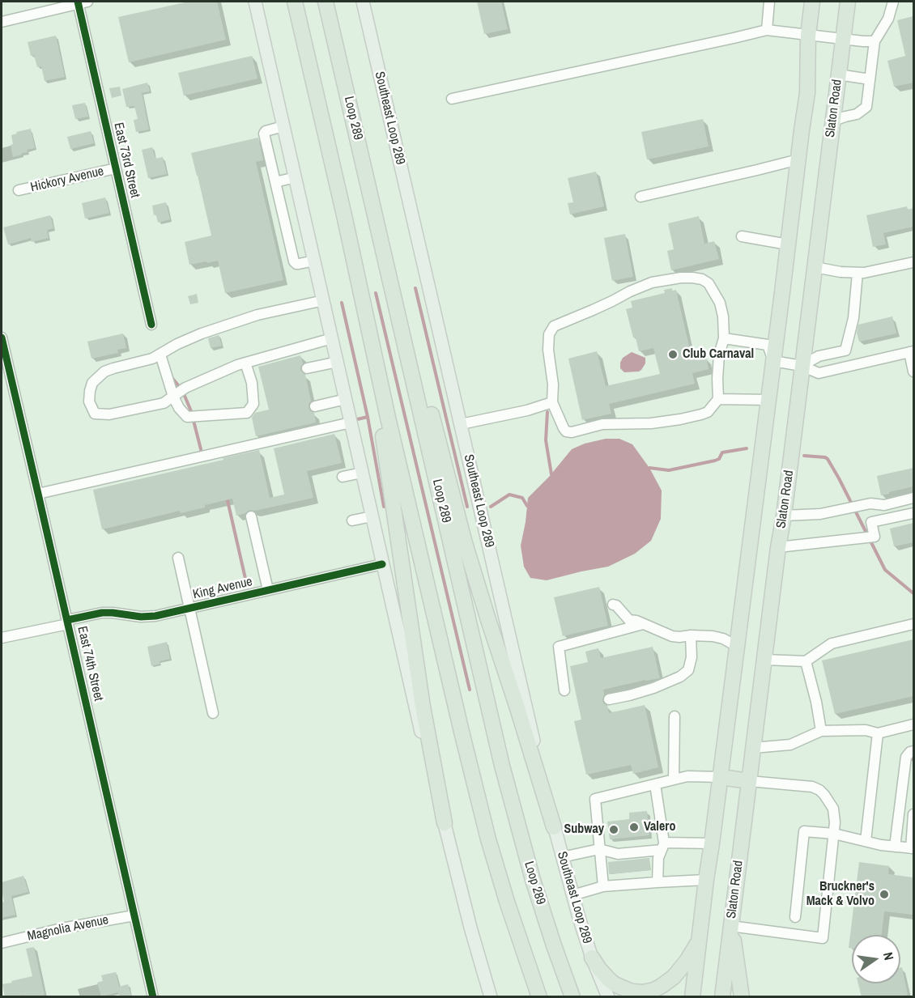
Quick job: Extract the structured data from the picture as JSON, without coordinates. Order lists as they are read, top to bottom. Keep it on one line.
{"streets":{"highway":["Slaton Road","Loop 289"],"main road":["Southeast Loop 289"],"street":["East 73rd Street","Hickory Avenue","King Avenue","East 74th Street","Magnolia Avenue"]},"crossings":[["East 73rd Street","Hickory Avenue"],["King Avenue","East 74th Street"],["East 74th Street","Magnolia Avenue"]],"places":["Club Carnaval","Valero","Subway","Bruckner's Mack & Volvo"],"north":"right"}
